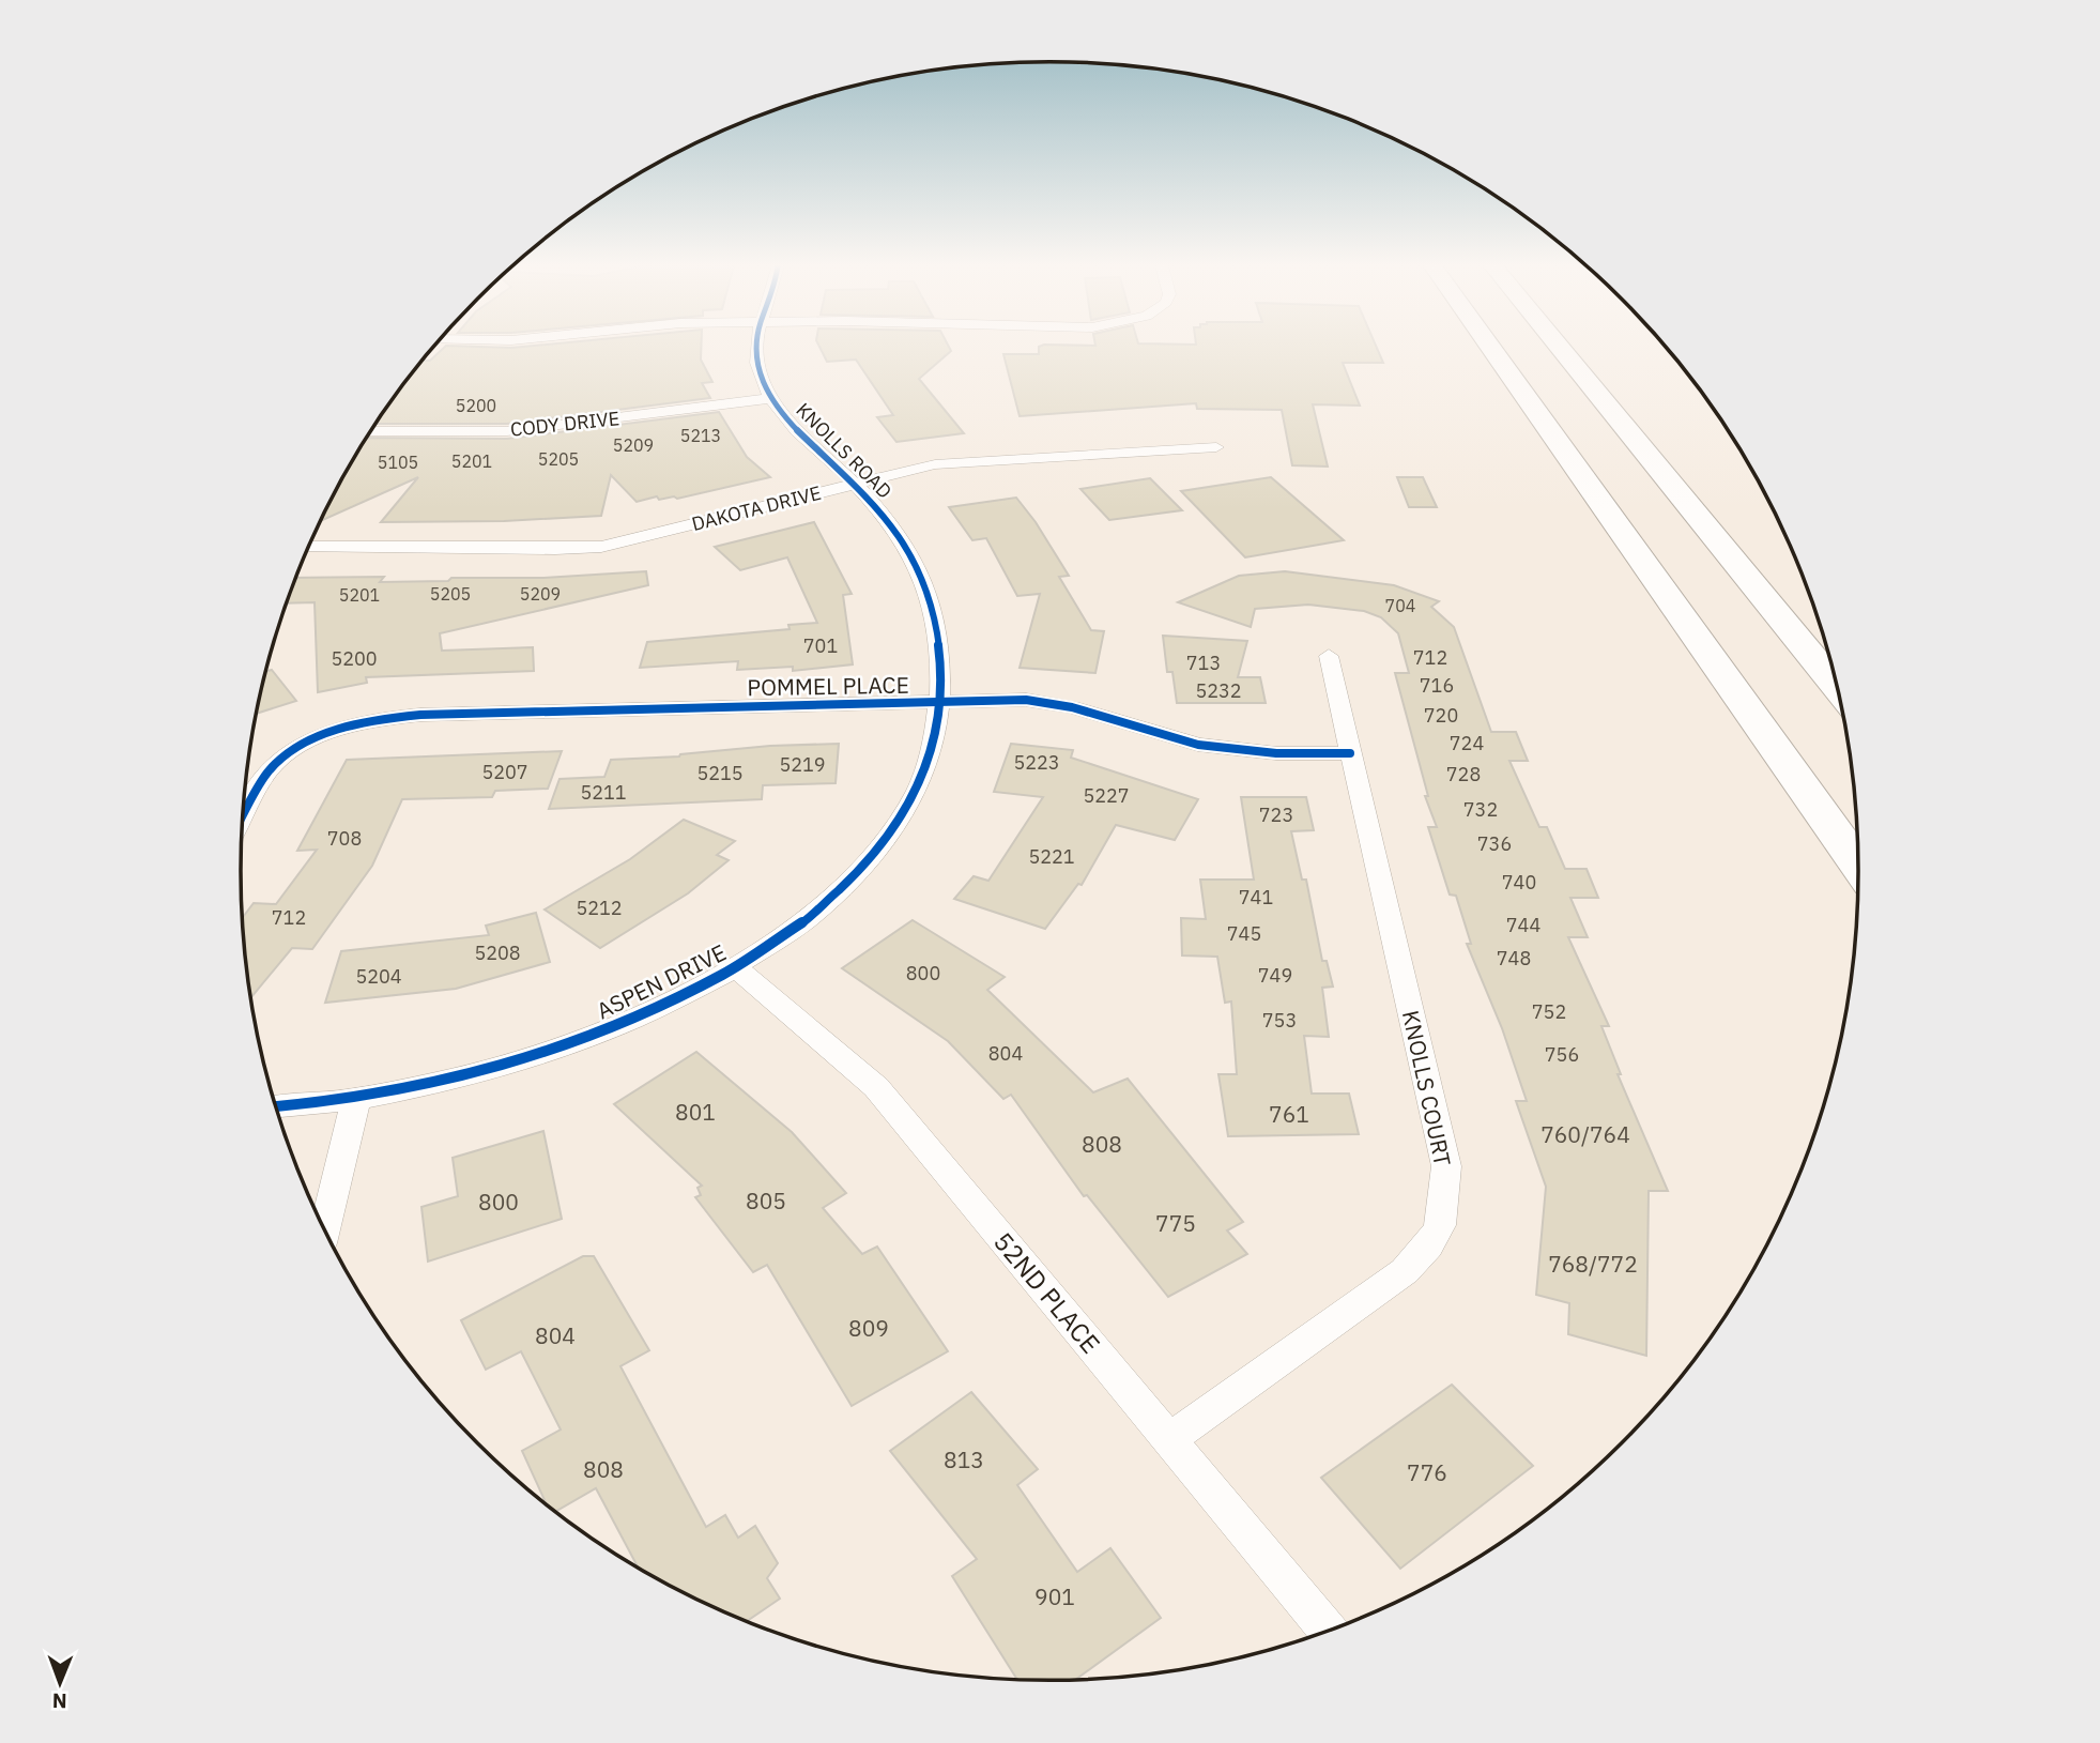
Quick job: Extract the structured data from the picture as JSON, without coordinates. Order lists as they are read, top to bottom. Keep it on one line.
{"streets":{"street":["CODY DRIVE","KNOLLS ROAD","DAKOTA DRIVE","POMMEL PLACE","ASPEN DRIVE","KNOLLS COURT","52ND PLACE"]},"crossings":[["CODY DRIVE","KNOLLS ROAD"],["KNOLLS ROAD","DAKOTA DRIVE"],["KNOLLS ROAD","POMMEL PLACE"],["KNOLLS ROAD","ASPEN DRIVE"],["POMMEL PLACE","ASPEN DRIVE"],["POMMEL PLACE","KNOLLS COURT"],["ASPEN DRIVE","52ND PLACE"],["KNOLLS COURT","52ND PLACE"]],"house_numbers":["5200","5213","5209","5205","5201","5105","5205","5209","5201","704","701","712","5200","713","716","5232","720","724","5223","5219","5207","5215","728","5211","5227","732","723","708","736","5221","740","741","5212","712","744","745","5208","748","800","749","5204","752","753","804","756","801","761","760/764","808","805","800","775","768/772","809","804","813","808","776","901"],"north":"bottom"}
